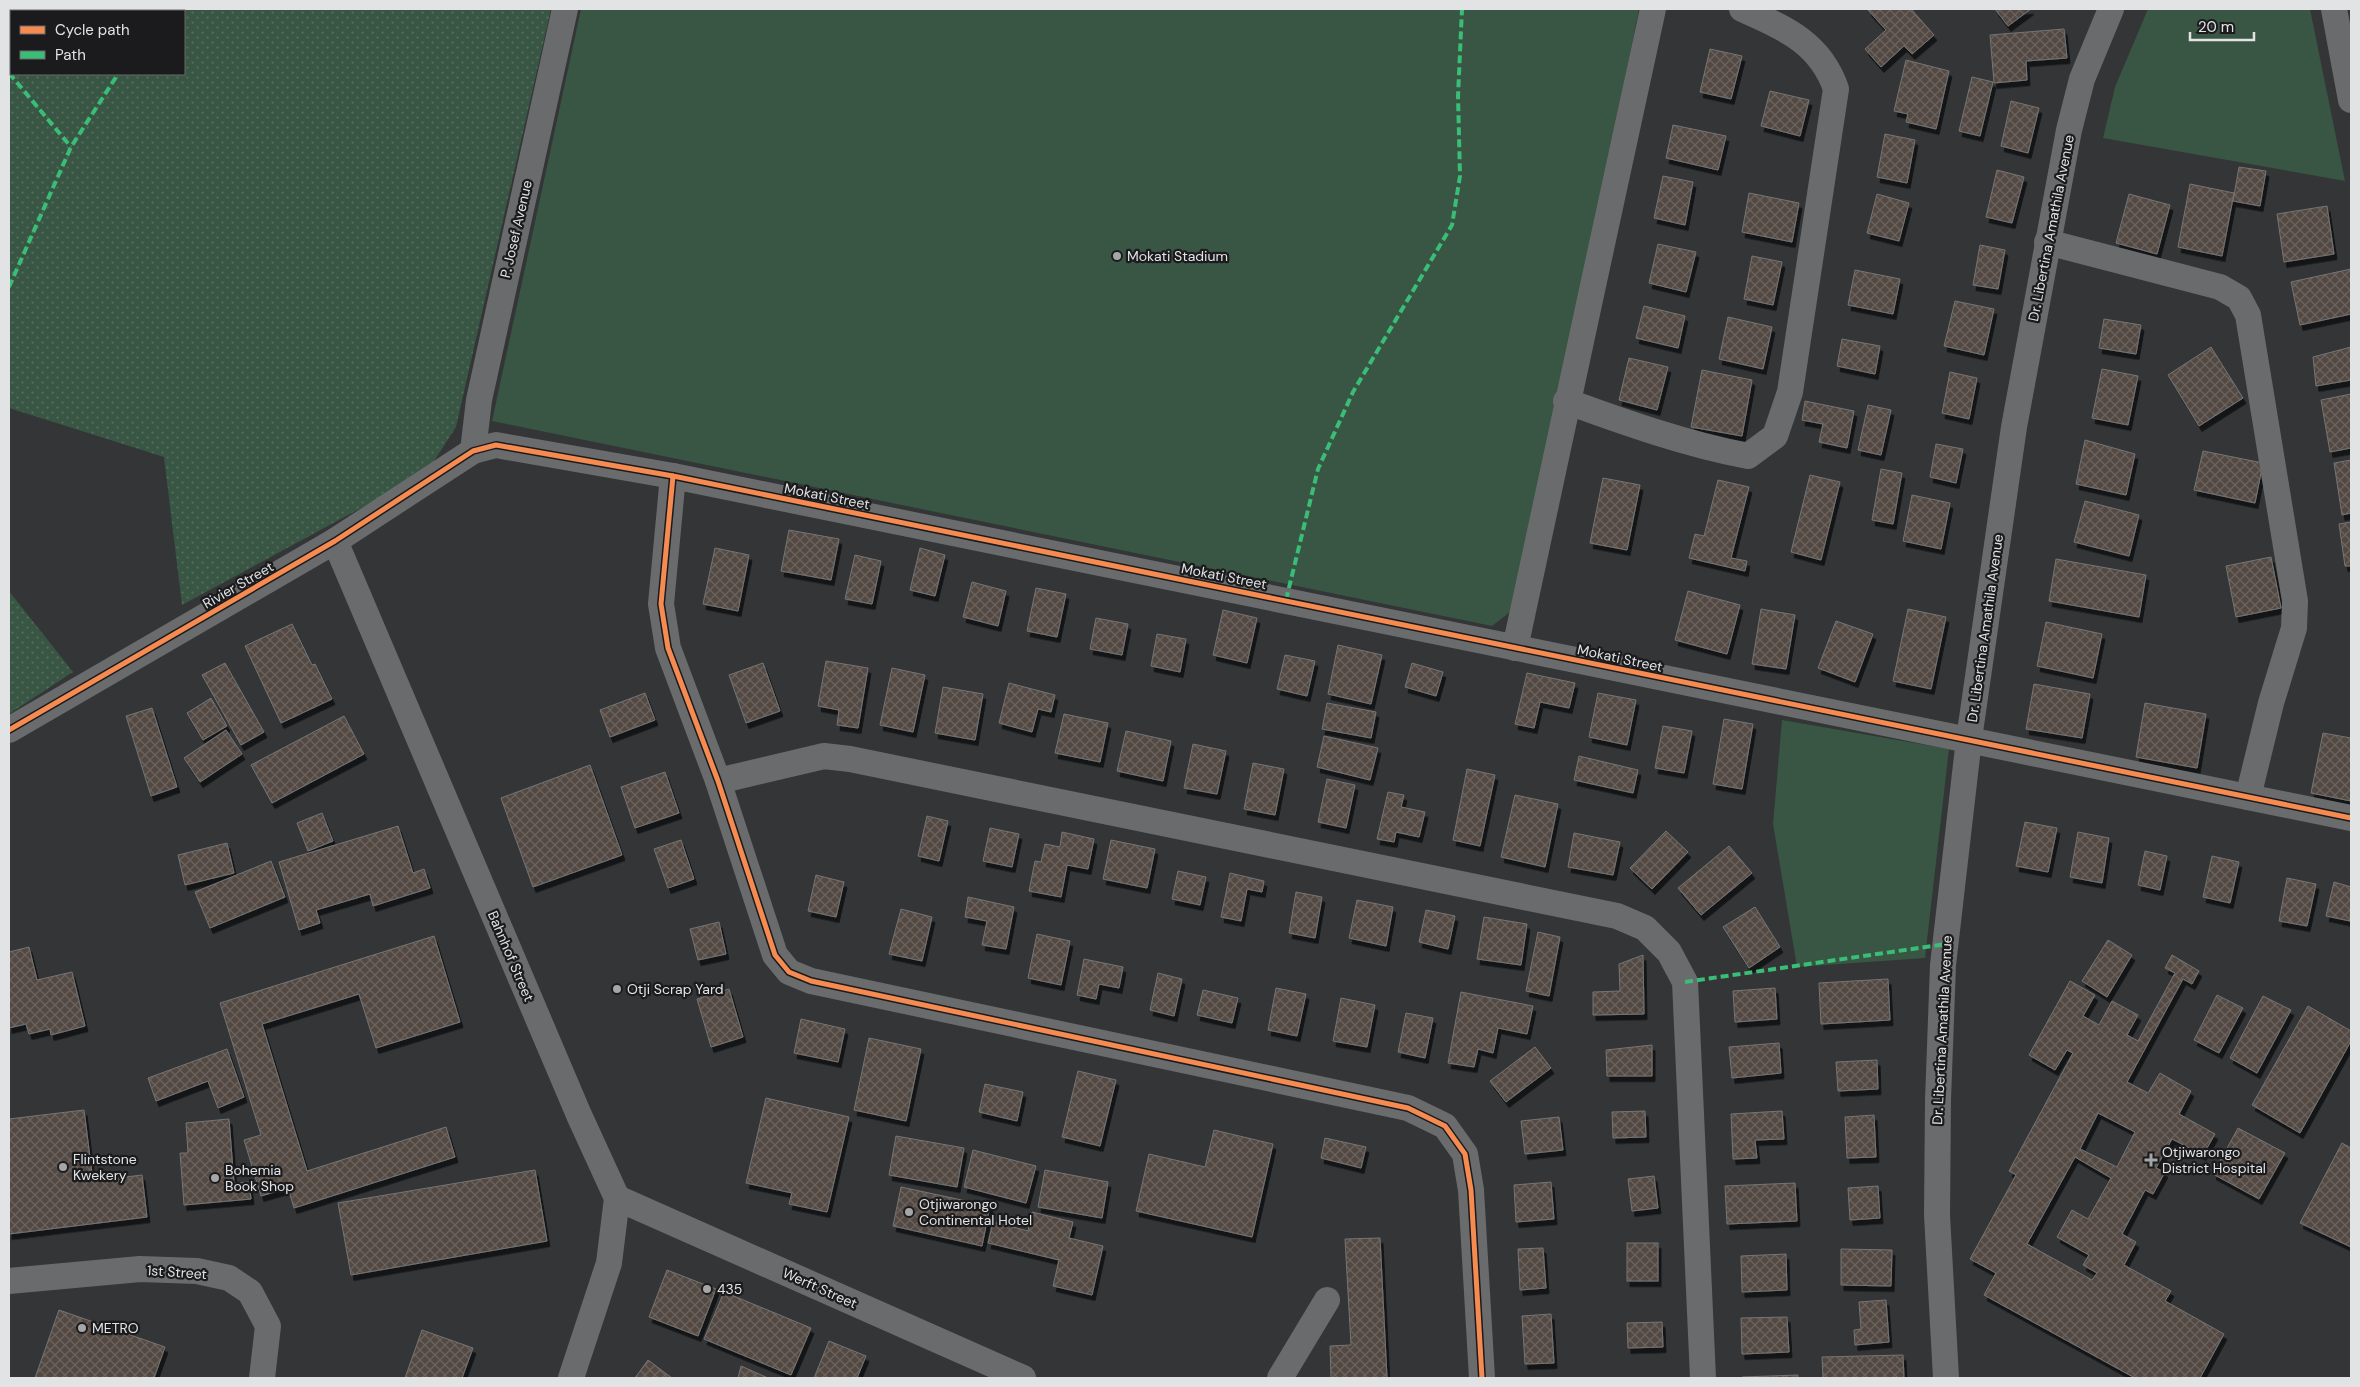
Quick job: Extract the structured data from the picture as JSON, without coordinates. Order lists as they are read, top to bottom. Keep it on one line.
{"streets":{"street":["Dr. Libertina Amathila Avenue","P. Josef Avenue","Mokati Street","Rivier Street","Bahnhof Street","1st Street","Werft Street"]},"crossings":[["Dr. Libertina Amathila Avenue","Mokati Street"],["P. Josef Avenue","Mokati Street"],["P. Josef Avenue","Rivier Street"],["Mokati Street","Rivier Street"],["Rivier Street","Bahnhof Street"],["Bahnhof Street","Werft Street"]],"places":{"other":["Mokati Stadium","Otji Scrap Yard","Flintstone Kwekery","Bohemia Book Shop","Otjiwarongo Continental Hotel","435","METRO"],"health":["Otjiwarongo District Hospital"]},"legend":["Cycle path","Path"],"scale_bar":"20 m"}
